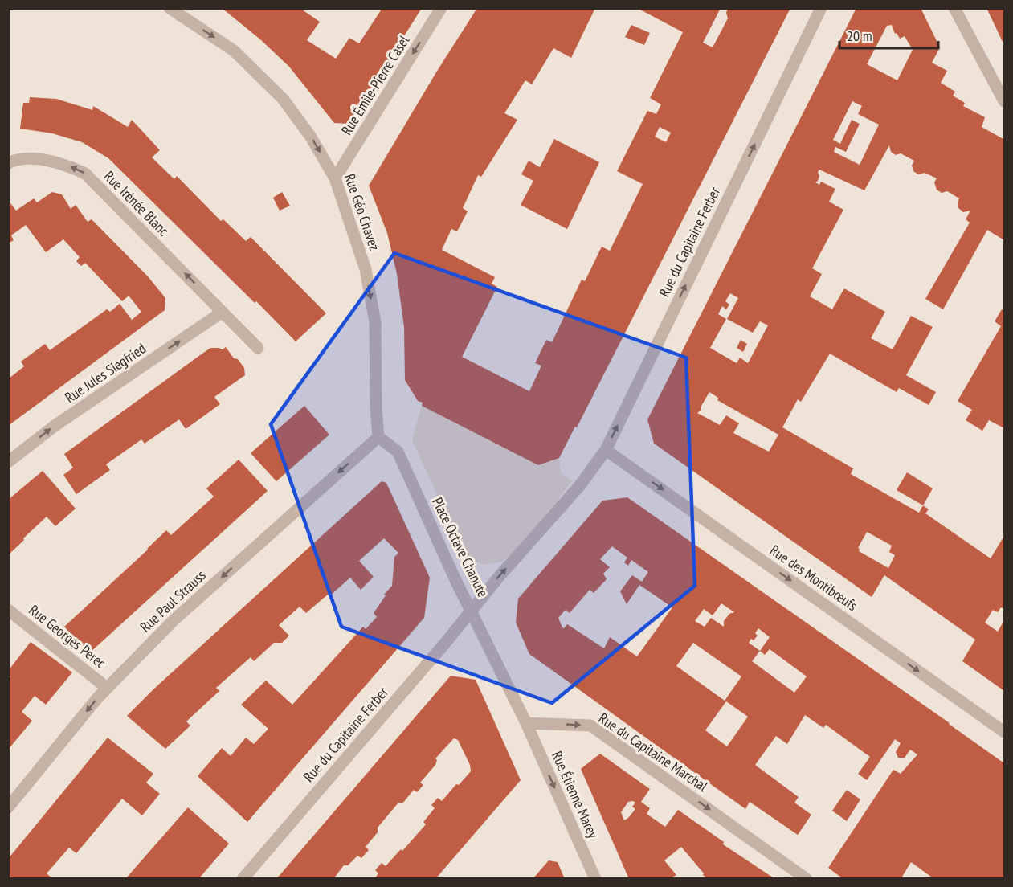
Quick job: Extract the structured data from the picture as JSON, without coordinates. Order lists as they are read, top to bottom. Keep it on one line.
{"streets":{"street":["Rue Émile-Pierre Casel","Rue Irénée Blanc","Rue Géo Chavez","Rue du Capitaine Ferber","Rue Jules Siegfried","Place Octave Chanute","Rue des Montibœufs","Rue Paul Strauss","Rue Georges Perec","Rue du Capitaine Marchal","Rue Étienne Marey"]},"crossings":[["Rue Émile-Pierre Casel","Rue Géo Chavez"],["Rue Irénée Blanc","Rue Jules Siegfried"],["Rue Géo Chavez","Place Octave Chanute"],["Rue Géo Chavez","Rue Paul Strauss"],["Rue du Capitaine Ferber","Place Octave Chanute"],["Rue du Capitaine Ferber","Rue des Montibœufs"],["Place Octave Chanute","Rue Paul Strauss"],["Rue Paul Strauss","Rue Georges Perec"],["Rue du Capitaine Marchal","Rue Étienne Marey"]],"one_way":["Rue Émile-Pierre Casel","Rue Irénée Blanc","Rue Géo Chavez","Rue du Capitaine Ferber","Rue Jules Siegfried","Place Octave Chanute","Rue des Montibœufs","Rue Paul Strauss","Rue du Capitaine Marchal","Rue Étienne Marey"],"scale_bar":"20 m"}
